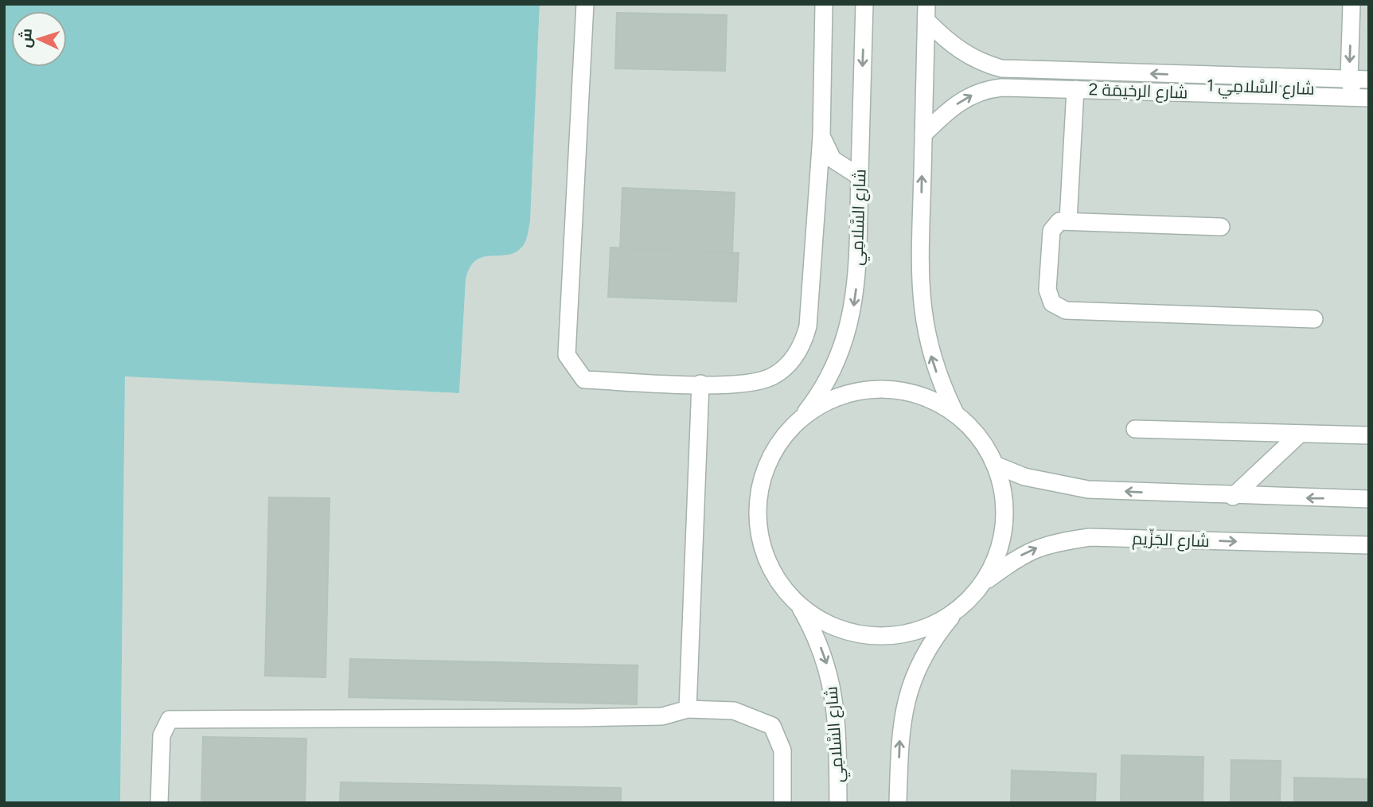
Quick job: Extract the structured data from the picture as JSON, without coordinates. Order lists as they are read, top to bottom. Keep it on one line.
{"streets":{"street":["شارع السَّلامِي 1","شارع الرخيمَة 2","شارع السَّلامِي","شارع الجَزِّيم"]},"crossings":[["شارع السَّلامِي 1","شارع الرخيمَة 2"]],"north":"left"}
